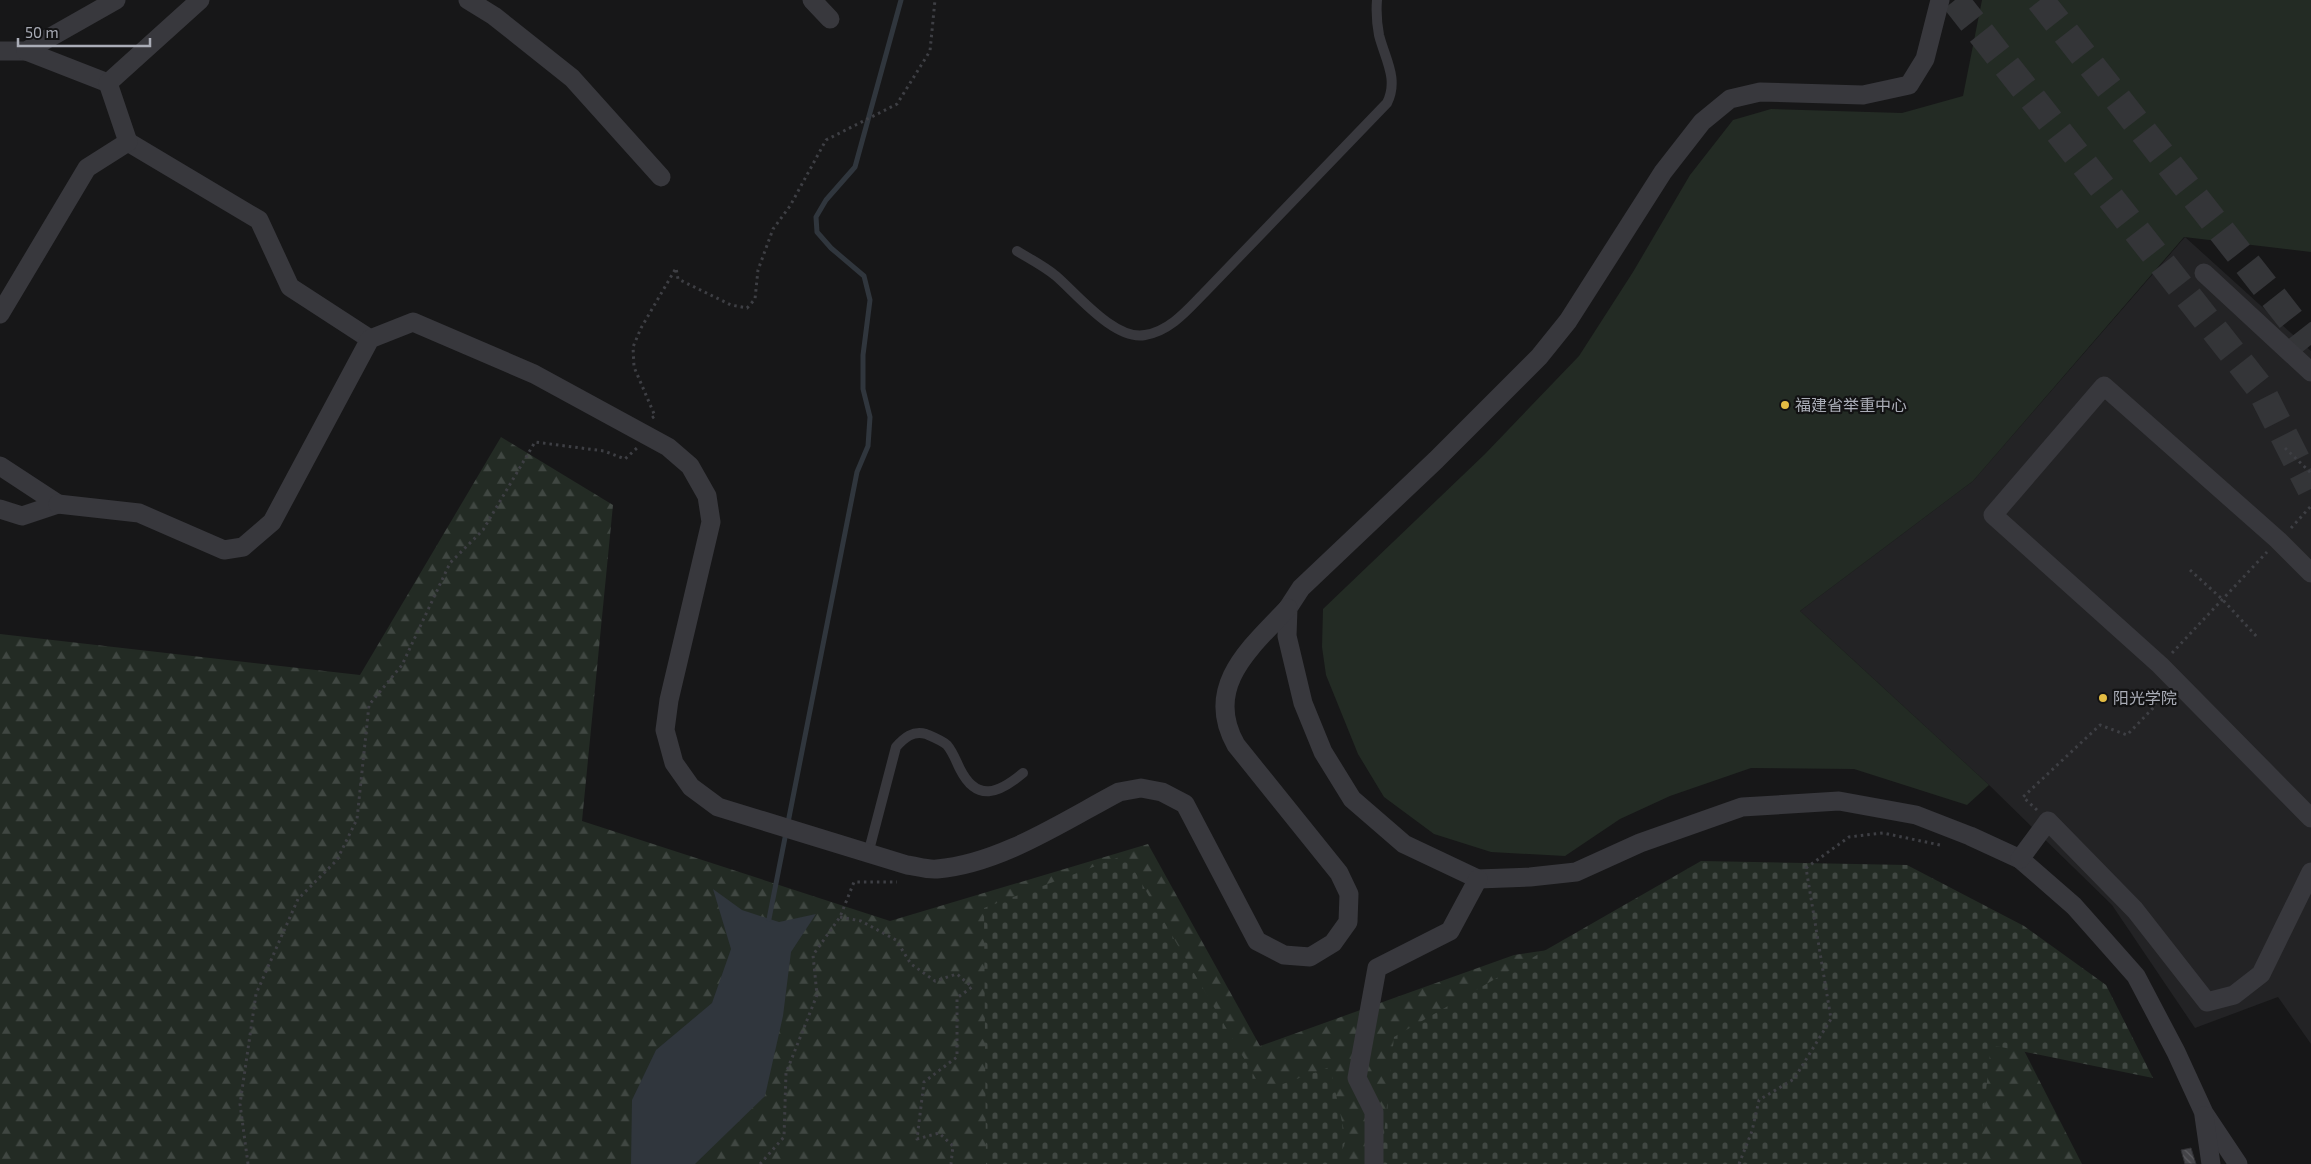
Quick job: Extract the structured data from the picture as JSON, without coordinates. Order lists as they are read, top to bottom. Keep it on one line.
{"places":["福建省举重中心","阳光学院"],"scale_bar":"50 m"}
